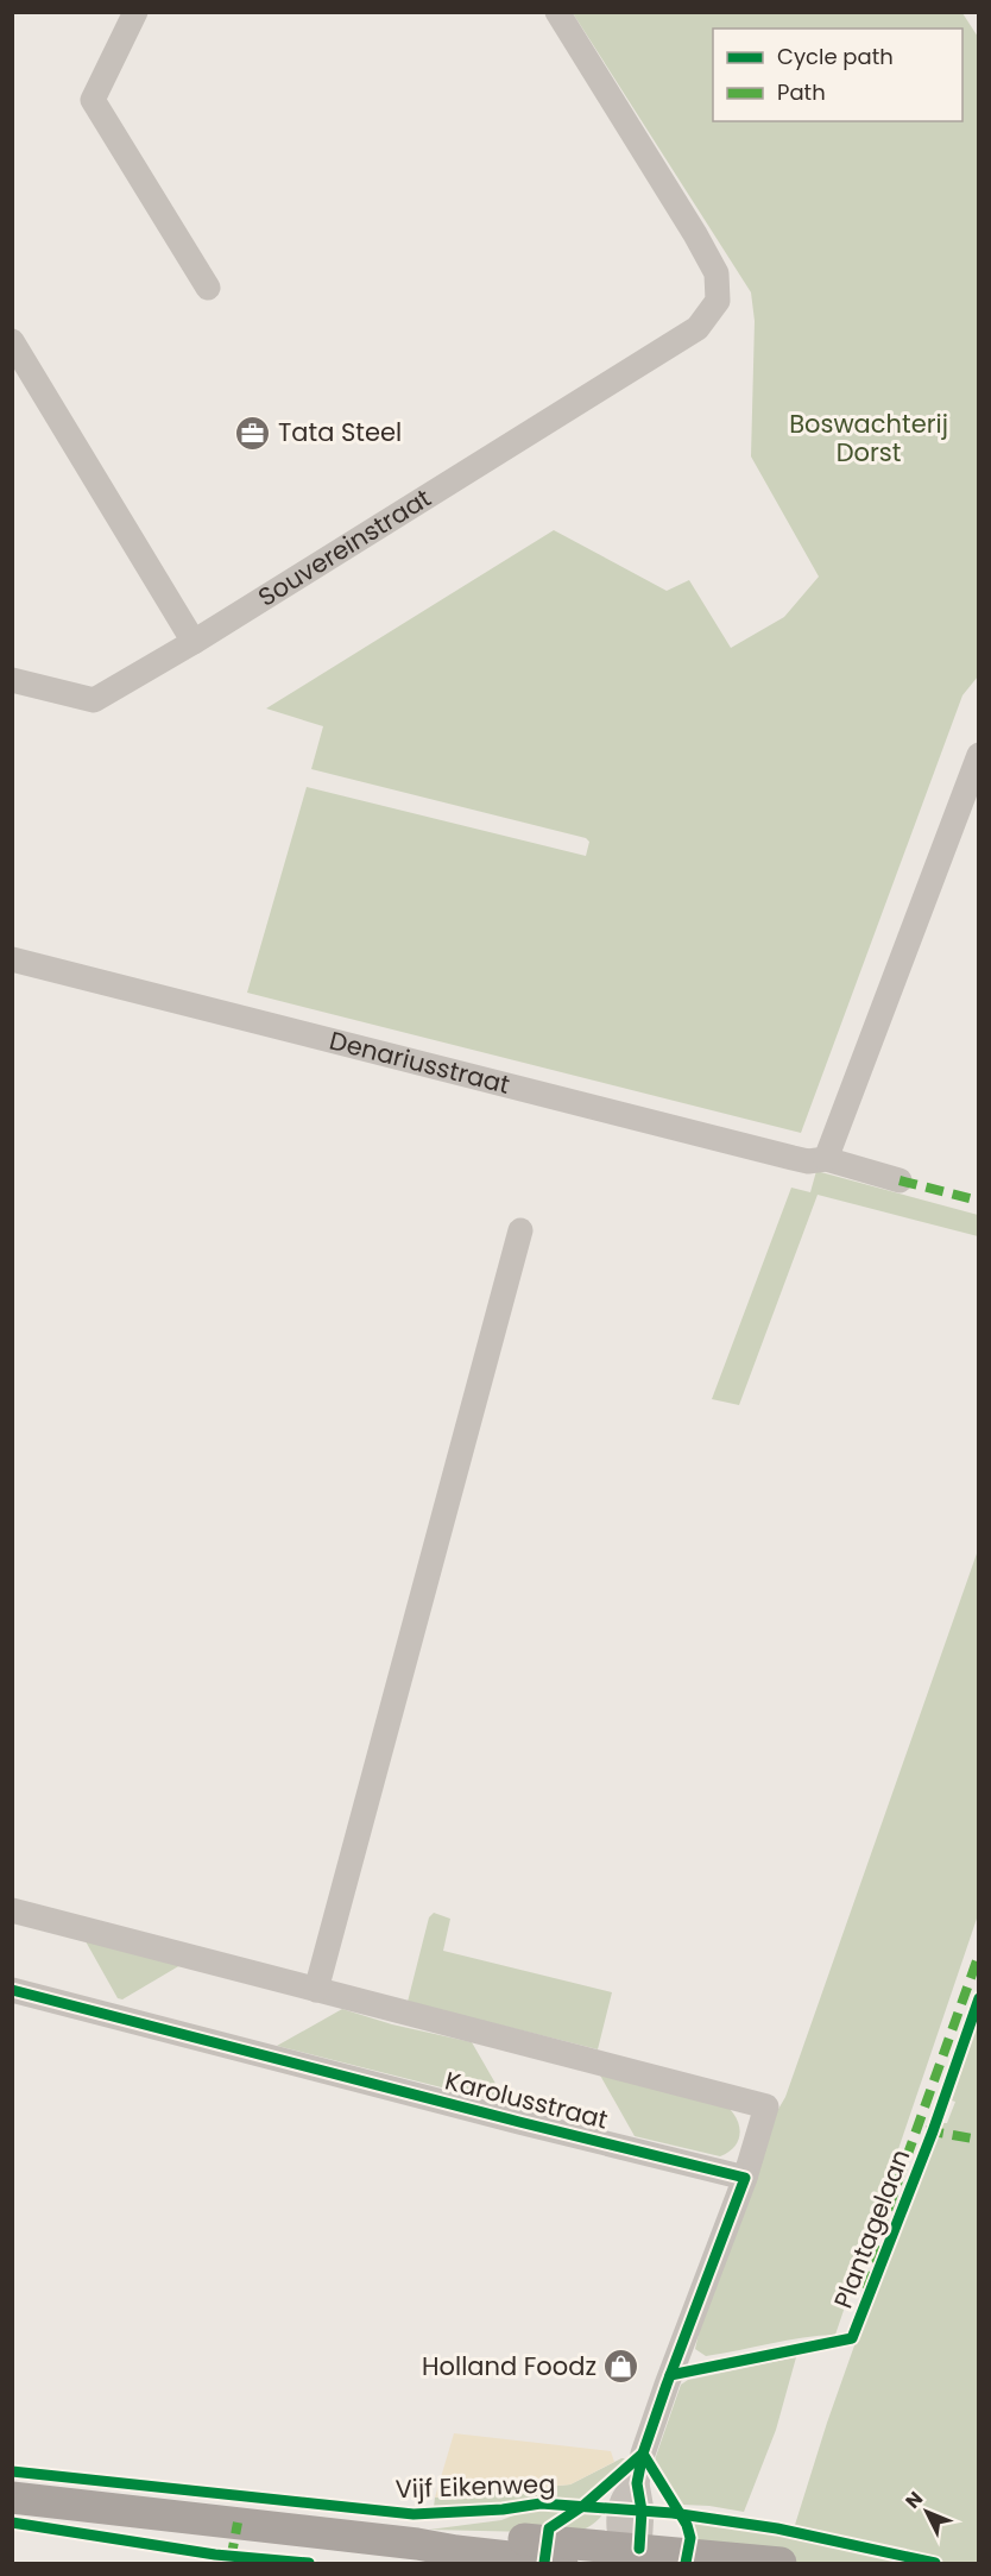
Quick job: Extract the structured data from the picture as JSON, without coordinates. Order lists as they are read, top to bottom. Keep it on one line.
{"streets":{"main road":["Vijf Eikenweg"],"street":["Souvereinstraat","Denariusstraat","Karolusstraat"],"cycle path":["Plantagelaan"]},"parks":["Boswachterij Dorst"],"places":{"office":["Tata Steel"],"shop":["Holland Foodz"]},"legend":["Cycle path","Path"],"north":"top left"}
